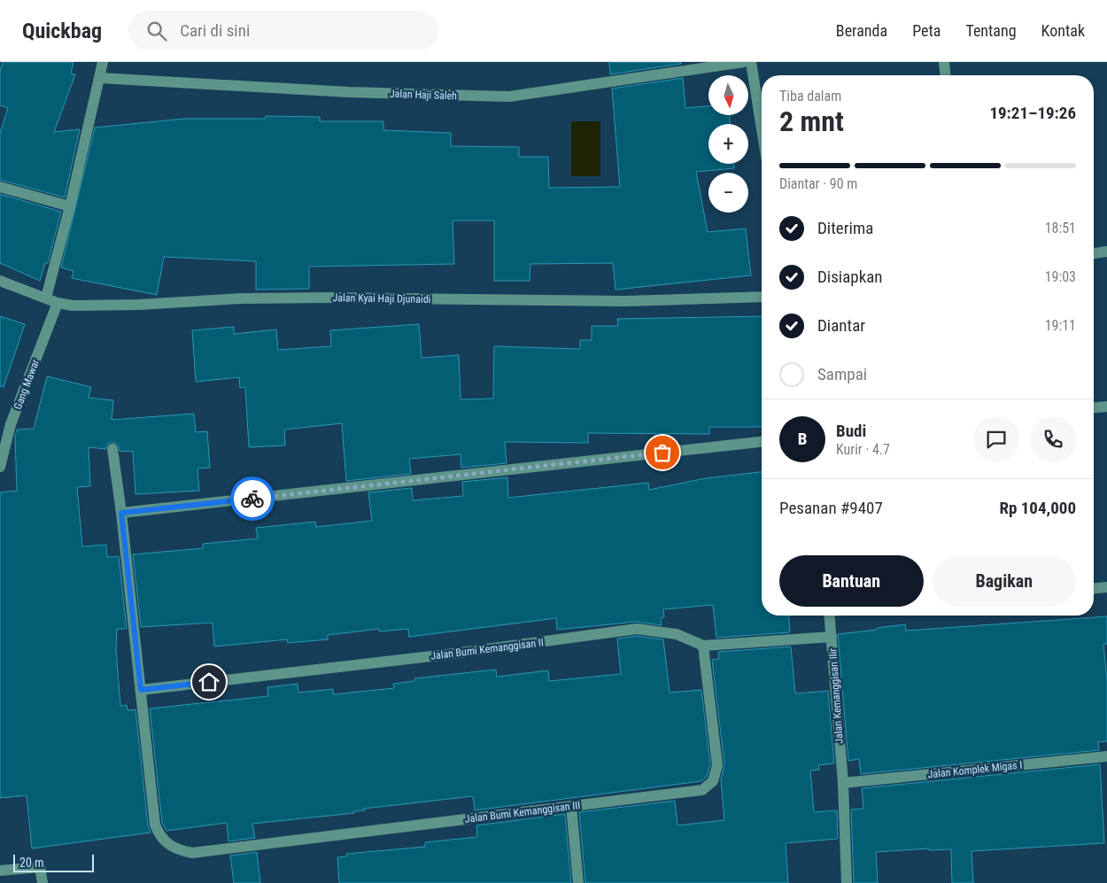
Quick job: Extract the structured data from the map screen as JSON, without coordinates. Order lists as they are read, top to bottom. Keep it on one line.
{"streets":{"street":["Jalan Haji Saleh","Jalan Kyai Haji Djunaidi","Gang Mawar","Jalan Bumi Kemanggisan II","Jalan Kemanggisan Ilir","Jalan Komplek Migas I","Jalan Bumi Kemanggisan III"]},"crossings":[["Jalan Kyai Haji Djunaidi","Gang Mawar"],["Jalan Bumi Kemanggisan II","Jalan Kemanggisan Ilir"],["Jalan Bumi Kemanggisan II","Jalan Bumi Kemanggisan III"],["Jalan Kemanggisan Ilir","Jalan Komplek Migas I"]],"scale_bar":"20 m","north":"bottom","page":{"header":"Quickbag","search":"Cari di sini","nav":["Beranda","Peta","Tentang","Kontak"],"map_buttons":["+","−"],"heading":["2 mnt","Tiba dalam","19:21–19:26"],"panel":["Budi","Kurir · 4.7","Pesanan #9407","Rp 104,000"],"bar":"Diantar · 90 m","list":[["Diterima","18:51"],["Disiapkan","19:03"],["Diantar","19:11"],"Sampai"],"round":"B","buttons":["Bantuan","Bagikan"],"scale":"20 m"}}
